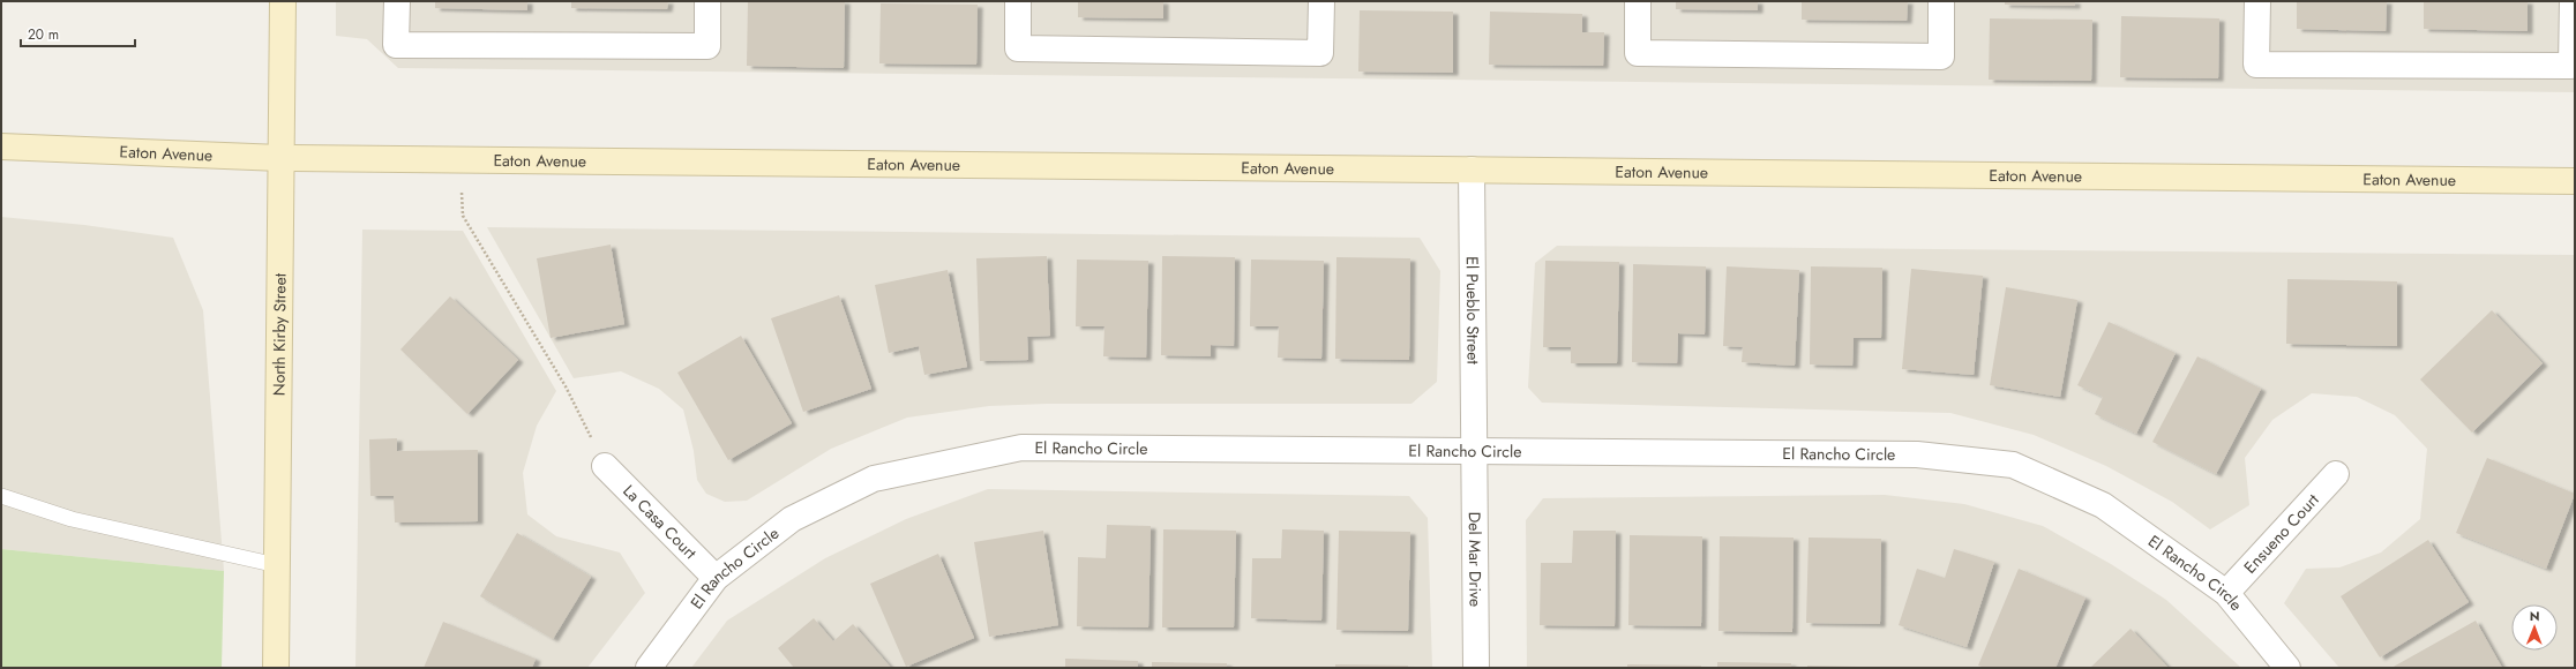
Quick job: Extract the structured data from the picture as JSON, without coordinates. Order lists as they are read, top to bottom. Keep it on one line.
{"streets":{"street":["Eaton Avenue","El Pueblo Street","North Kirby Street","El Rancho Circle","La Casa Court","Ensueno Court","Del Mar Drive"]},"crossings":[["Eaton Avenue","El Pueblo Street"],["Eaton Avenue","North Kirby Street"],["El Pueblo Street","El Rancho Circle"],["El Pueblo Street","Del Mar Drive"],["El Rancho Circle","La Casa Court"],["El Rancho Circle","Ensueno Court"],["El Rancho Circle","Del Mar Drive"]],"scale_bar":"20 m","north":"top"}
